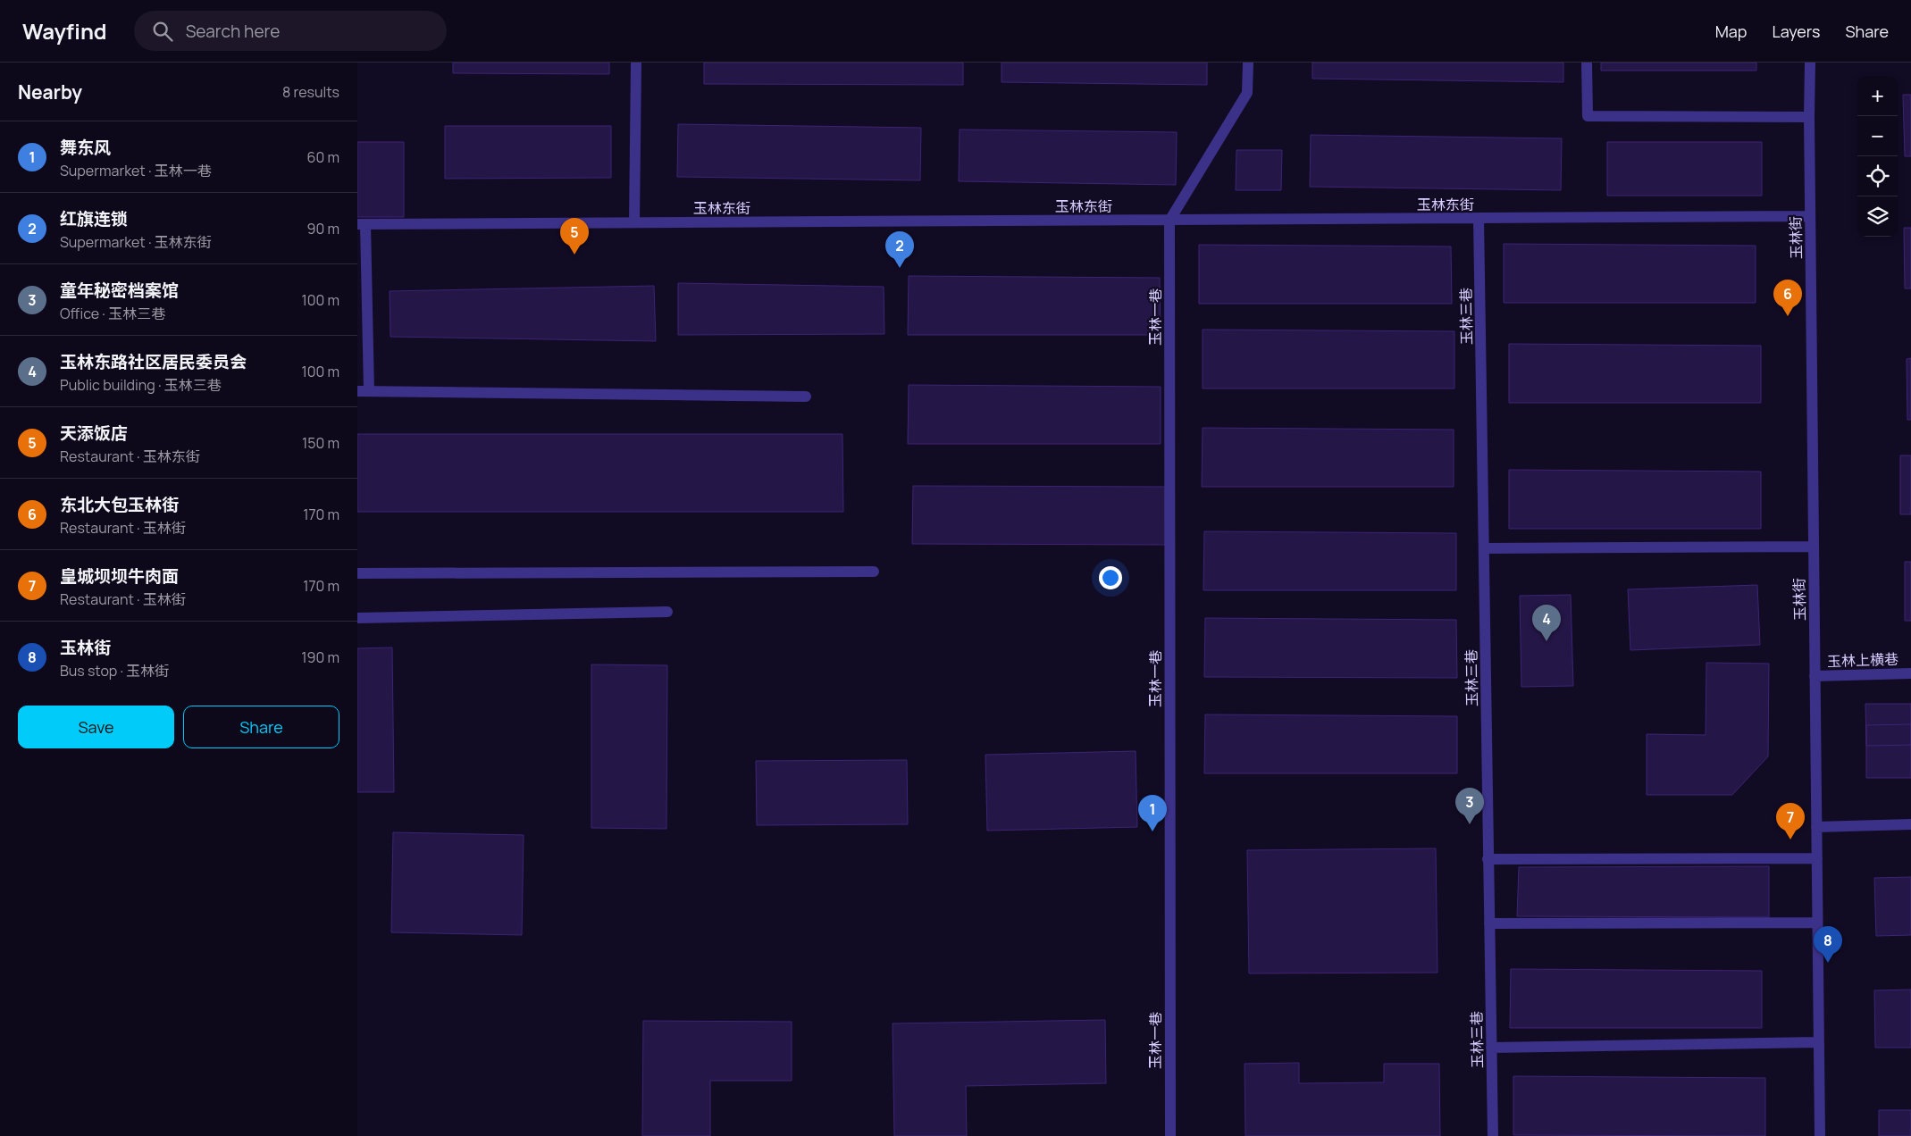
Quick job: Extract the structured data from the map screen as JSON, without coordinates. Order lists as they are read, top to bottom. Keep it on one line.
{"streets":{"street":["玉林东街","玉林街","玉林三巷","玉林一巷","玉林上横巷"]},"crossings":[["玉林东街","玉林街"],["玉林东街","玉林三巷"],["玉林东街","玉林一巷"],["玉林街","玉林上横巷"]],"page":{"header":"Wayfind","search":"Search here","nav":["Map","Layers","Share"],"heading":["Nearby","8 results"],"map_buttons":["+","−"],"list":[{"mark":"1","name":"舞东风","note":"Supermarket · 玉林一巷","value":"60 m"},{"mark":"2","name":"红旗连锁","note":"Supermarket · 玉林东街","value":"90 m"},{"mark":"3","name":"童年秘密档案馆","note":"Office · 玉林三巷","value":"100 m"},{"mark":"4","name":"玉林东路社区居民委员会","note":"Public building · 玉林三巷","value":"100 m"},{"mark":"5","name":"天添饭店","note":"Restaurant · 玉林东街","value":"150 m"},{"mark":"6","name":"东北大包玉林街","note":"Restaurant · 玉林街","value":"170 m"},{"mark":"7","name":"皇城坝坝牛肉面","note":"Restaurant · 玉林街","value":"170 m"},{"mark":"8","name":"玉林街","note":"Bus stop · 玉林街","value":"190 m"}],"pins":["5","2","6","4","3","1","7","8"],"buttons":["Save","Share"]}}
